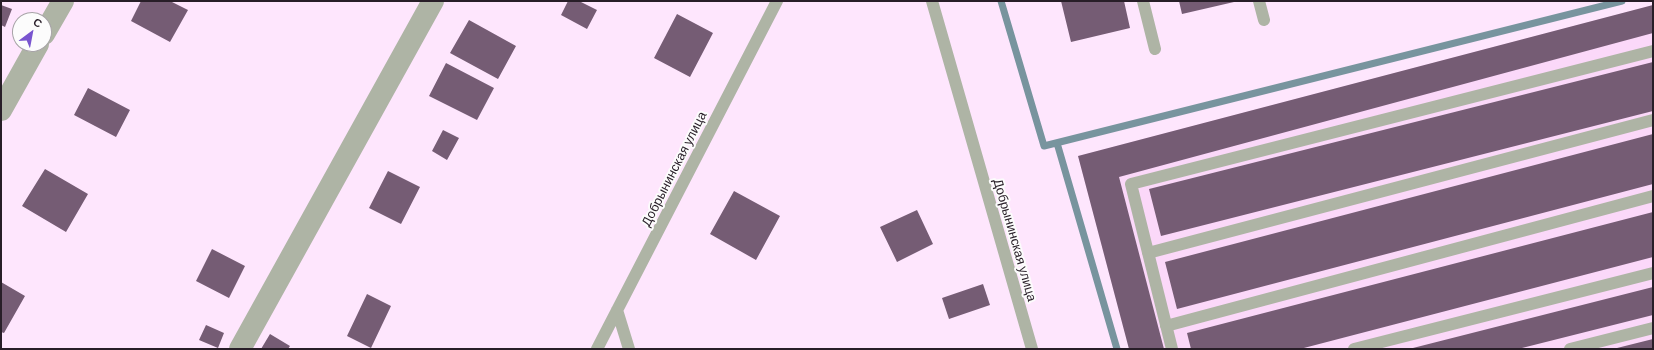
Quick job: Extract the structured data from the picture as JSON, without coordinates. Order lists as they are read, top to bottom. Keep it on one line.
{"streets":{"lane":["Добрынинская улица"]},"north":"top right"}
